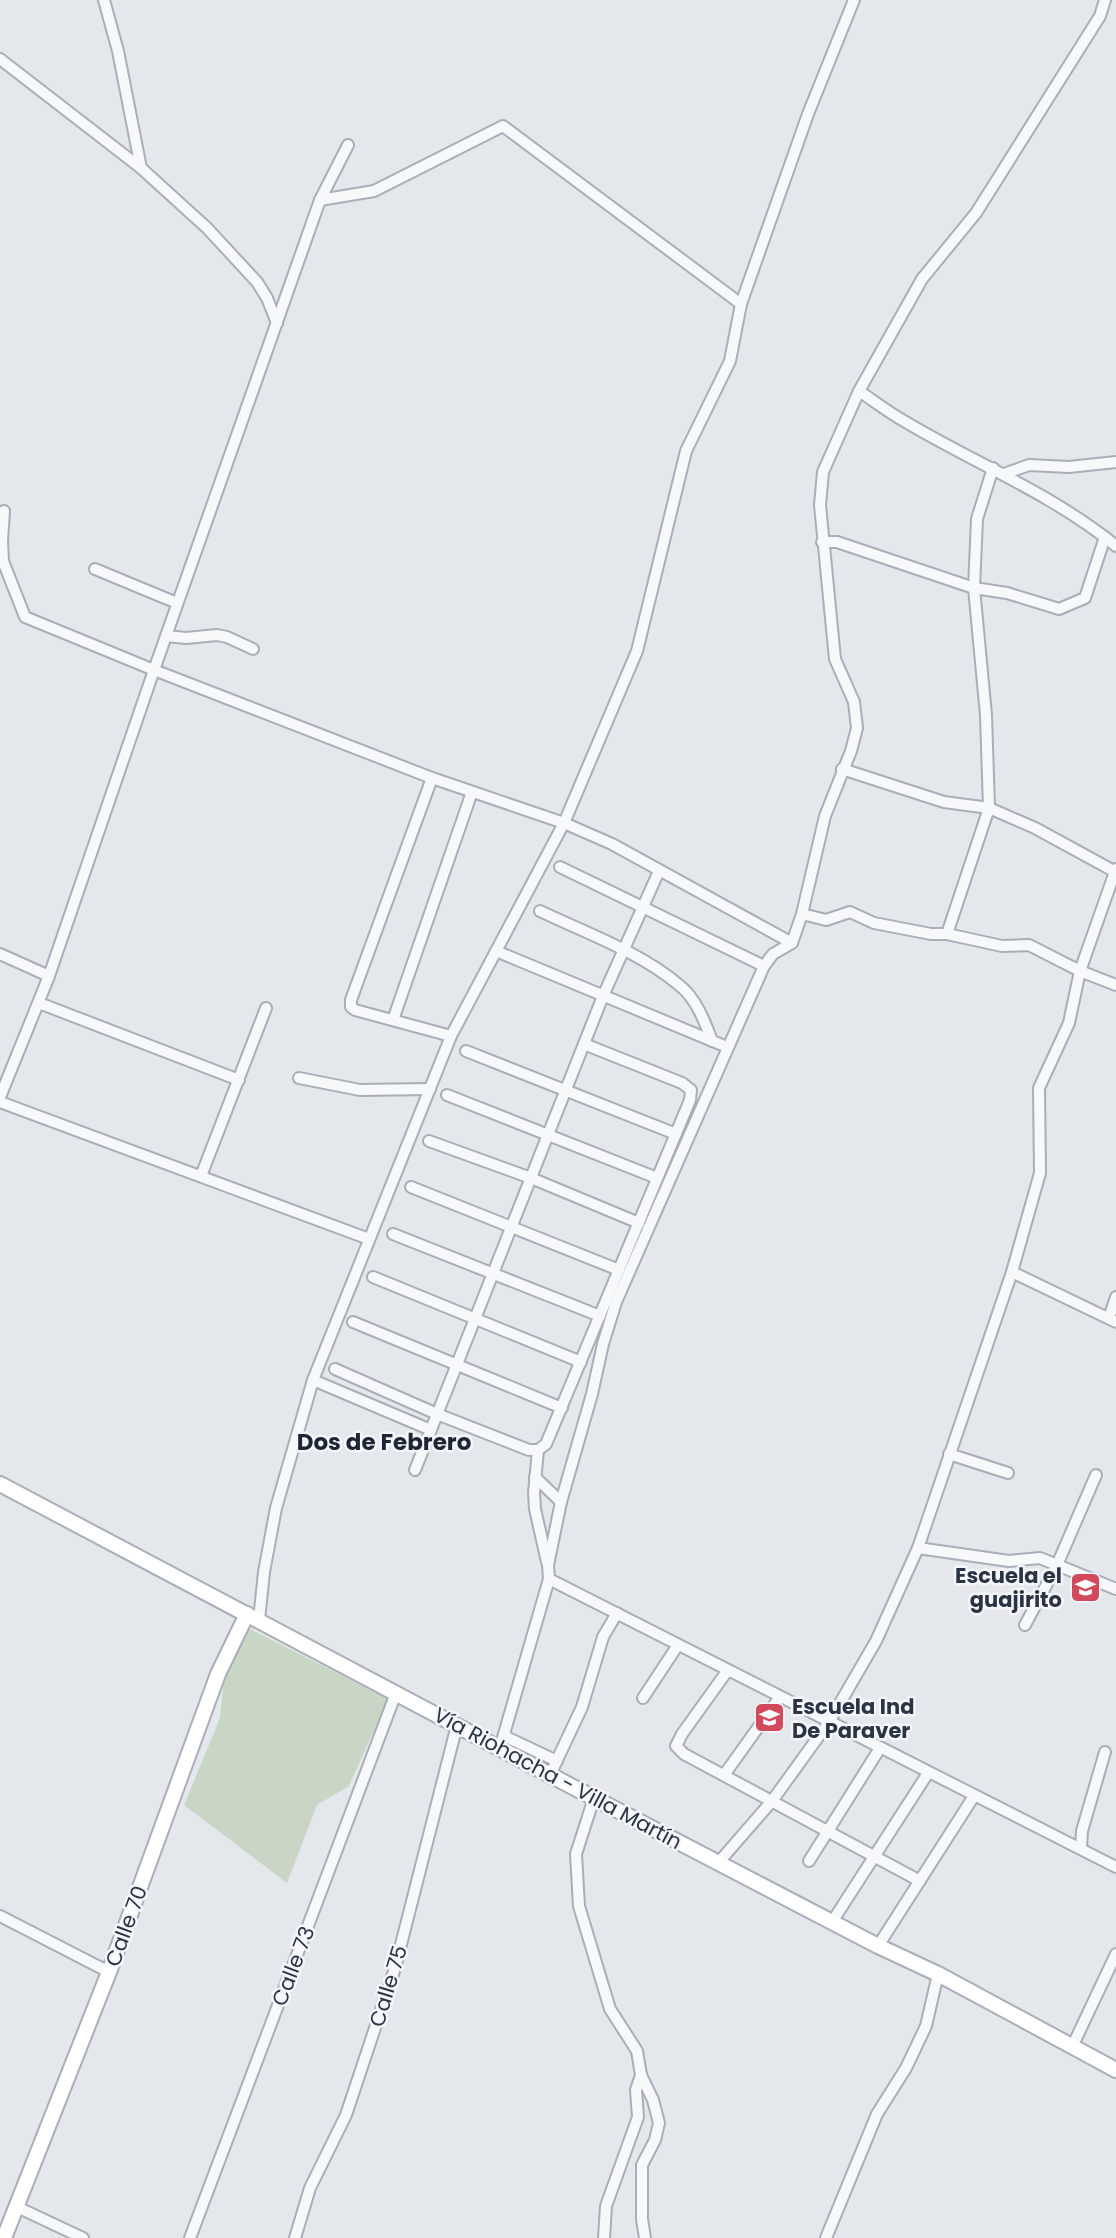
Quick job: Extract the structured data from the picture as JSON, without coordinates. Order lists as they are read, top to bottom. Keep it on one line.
{"streets":{"main road":["Vía Riohacha - Villa Martín","Calle 70"],"street":["Calle 73","Calle 75"]},"crossings":[["Vía Riohacha - Villa Martín","Calle 70"],["Vía Riohacha - Villa Martín","Calle 73"],["Vía Riohacha - Villa Martín","Calle 75"]],"districts":["Dos de Febrero"],"places":{"school or university":["Escuela el guajirito","Escuela Ind De Paraver"]}}
